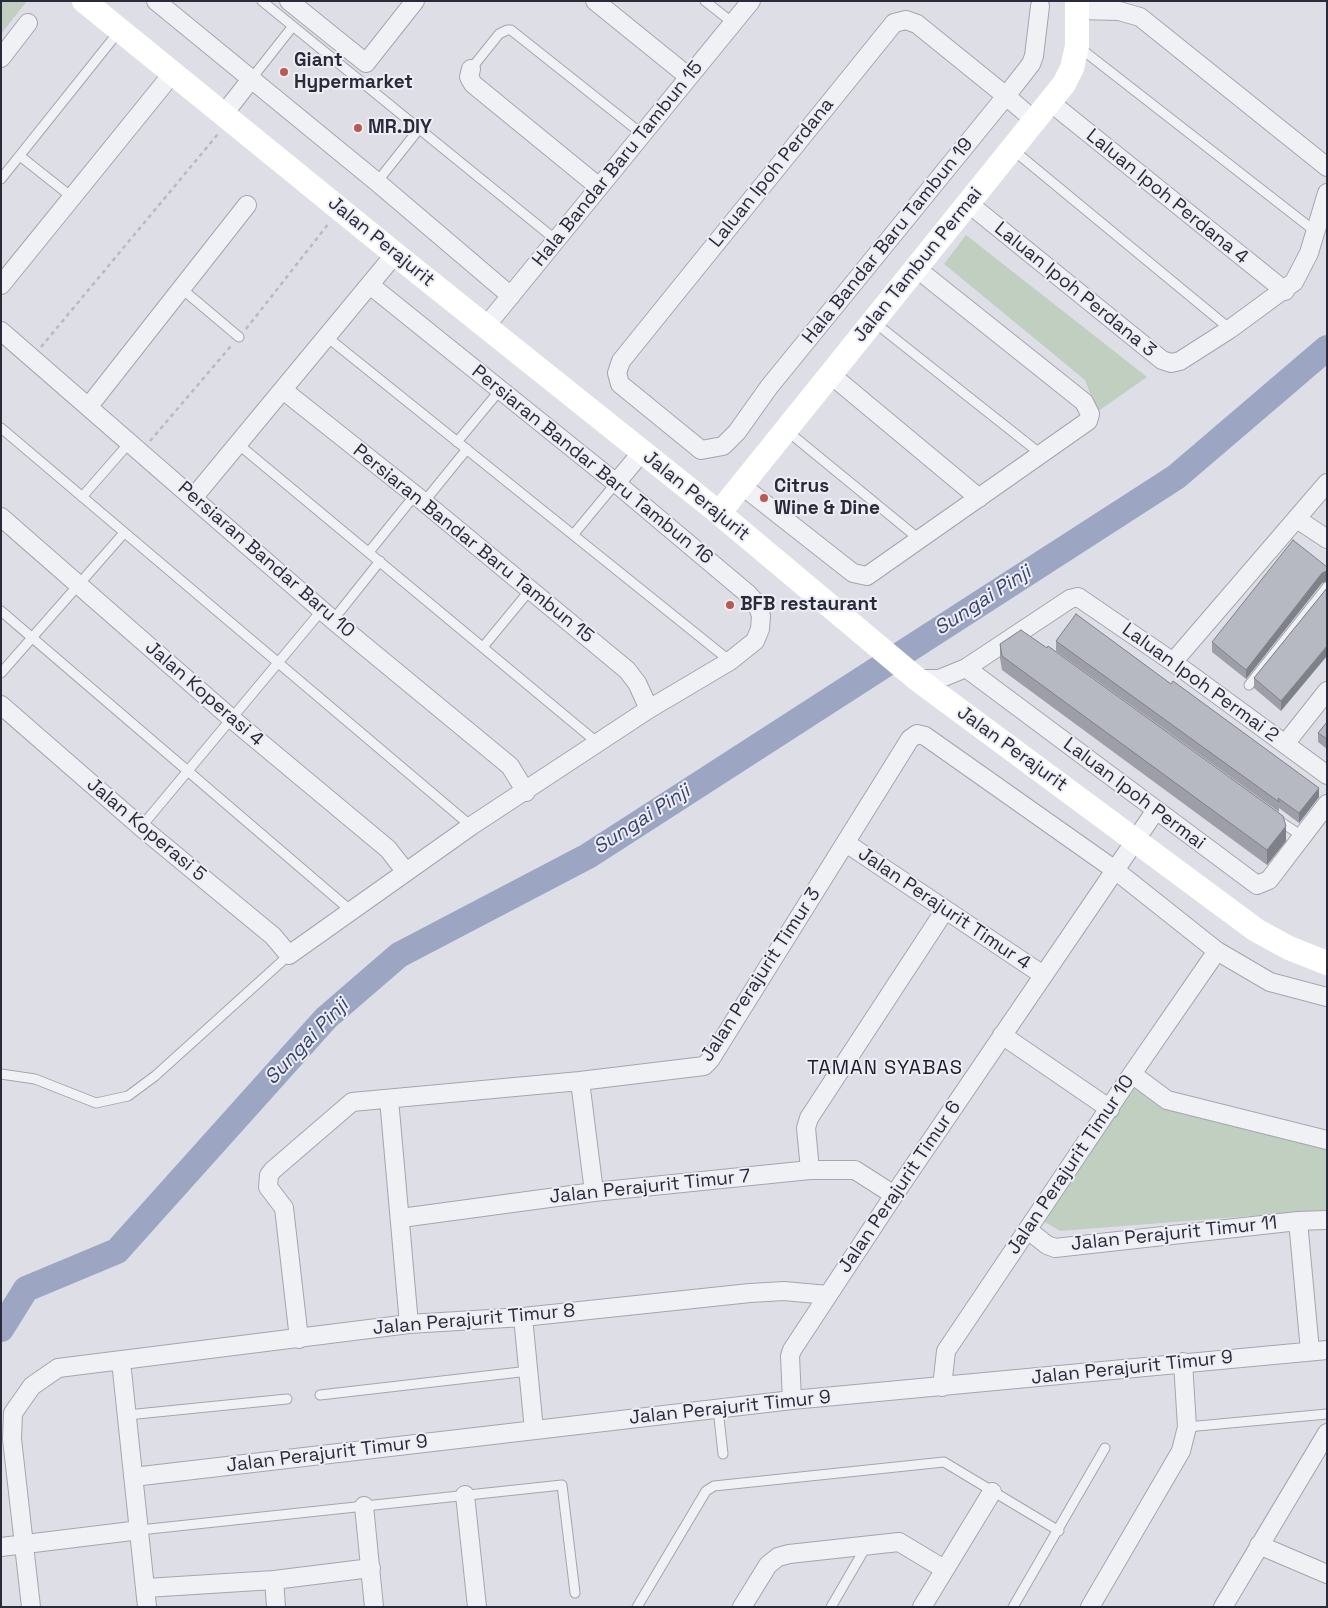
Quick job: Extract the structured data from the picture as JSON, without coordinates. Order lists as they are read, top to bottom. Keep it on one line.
{"streets":{"street":["Hala Bandar Baru Tambun 15","Laluan Ipoh Perdana","Laluan Ipoh Perdana 4","Hala Bandar Baru Tambun 19","Jalan Perajurit","Jalan Tambun Permai","Laluan Ipoh Perdana 3","Persiaran Bandar Baru Tambun 16","Persiaran Bandar Baru Tambun 15","Persiaran Bandar Baru 10","Laluan Ipoh Permai 2","Jalan Koperasi 4","Laluan Ipoh Permai","Jalan Koperasi 5","Jalan Perajurit Timur 4","Jalan Perajurit Timur 3","Jalan Perajurit Timur 10","Jalan Perajurit Timur 7","Jalan Perajurit Timur 6","Jalan Perajurit Timur 11","Jalan Perajurit Timur 8","Jalan Perajurit Timur 9"]},"crossings":[["Hala Bandar Baru Tambun 15","Jalan Perajurit"],["Laluan Ipoh Perdana","Hala Bandar Baru Tambun 19"],["Laluan Ipoh Perdana","Jalan Tambun Permai"],["Laluan Ipoh Perdana 4","Jalan Tambun Permai"],["Laluan Ipoh Perdana 4","Laluan Ipoh Perdana 3"],["Jalan Perajurit","Jalan Tambun Permai"],["Jalan Perajurit","Jalan Perajurit Timur 6"],["Jalan Tambun Permai","Laluan Ipoh Perdana 3"],["Persiaran Bandar Baru Tambun 16","Persiaran Bandar Baru Tambun 15"],["Persiaran Bandar Baru Tambun 16","Persiaran Bandar Baru 10"],["Persiaran Bandar Baru Tambun 16","Jalan Koperasi 4"],["Persiaran Bandar Baru Tambun 16","Jalan Koperasi 5"],["Laluan Ipoh Permai 2","Laluan Ipoh Permai"],["Laluan Ipoh Permai","Jalan Perajurit Timur 6"],["Jalan Perajurit Timur 4","Jalan Perajurit Timur 3"],["Jalan Perajurit Timur 4","Jalan Perajurit Timur 6"],["Jalan Perajurit Timur 3","Jalan Perajurit Timur 6"],["Jalan Perajurit Timur 3","Jalan Perajurit Timur 8"],["Jalan Perajurit Timur 10","Jalan Perajurit Timur 11"],["Jalan Perajurit Timur 10","Jalan Perajurit Timur 9"],["Jalan Perajurit Timur 7","Jalan Perajurit Timur 6"],["Jalan Perajurit Timur 6","Jalan Perajurit Timur 8"],["Jalan Perajurit Timur 6","Jalan Perajurit Timur 9"]],"districts":["TAMAN SYABAS"],"water":["Sungai Pinji"],"places":["Giant Hypermarket","MR.DIY","Citrus Wine & Dine","BFB restaurant"]}
